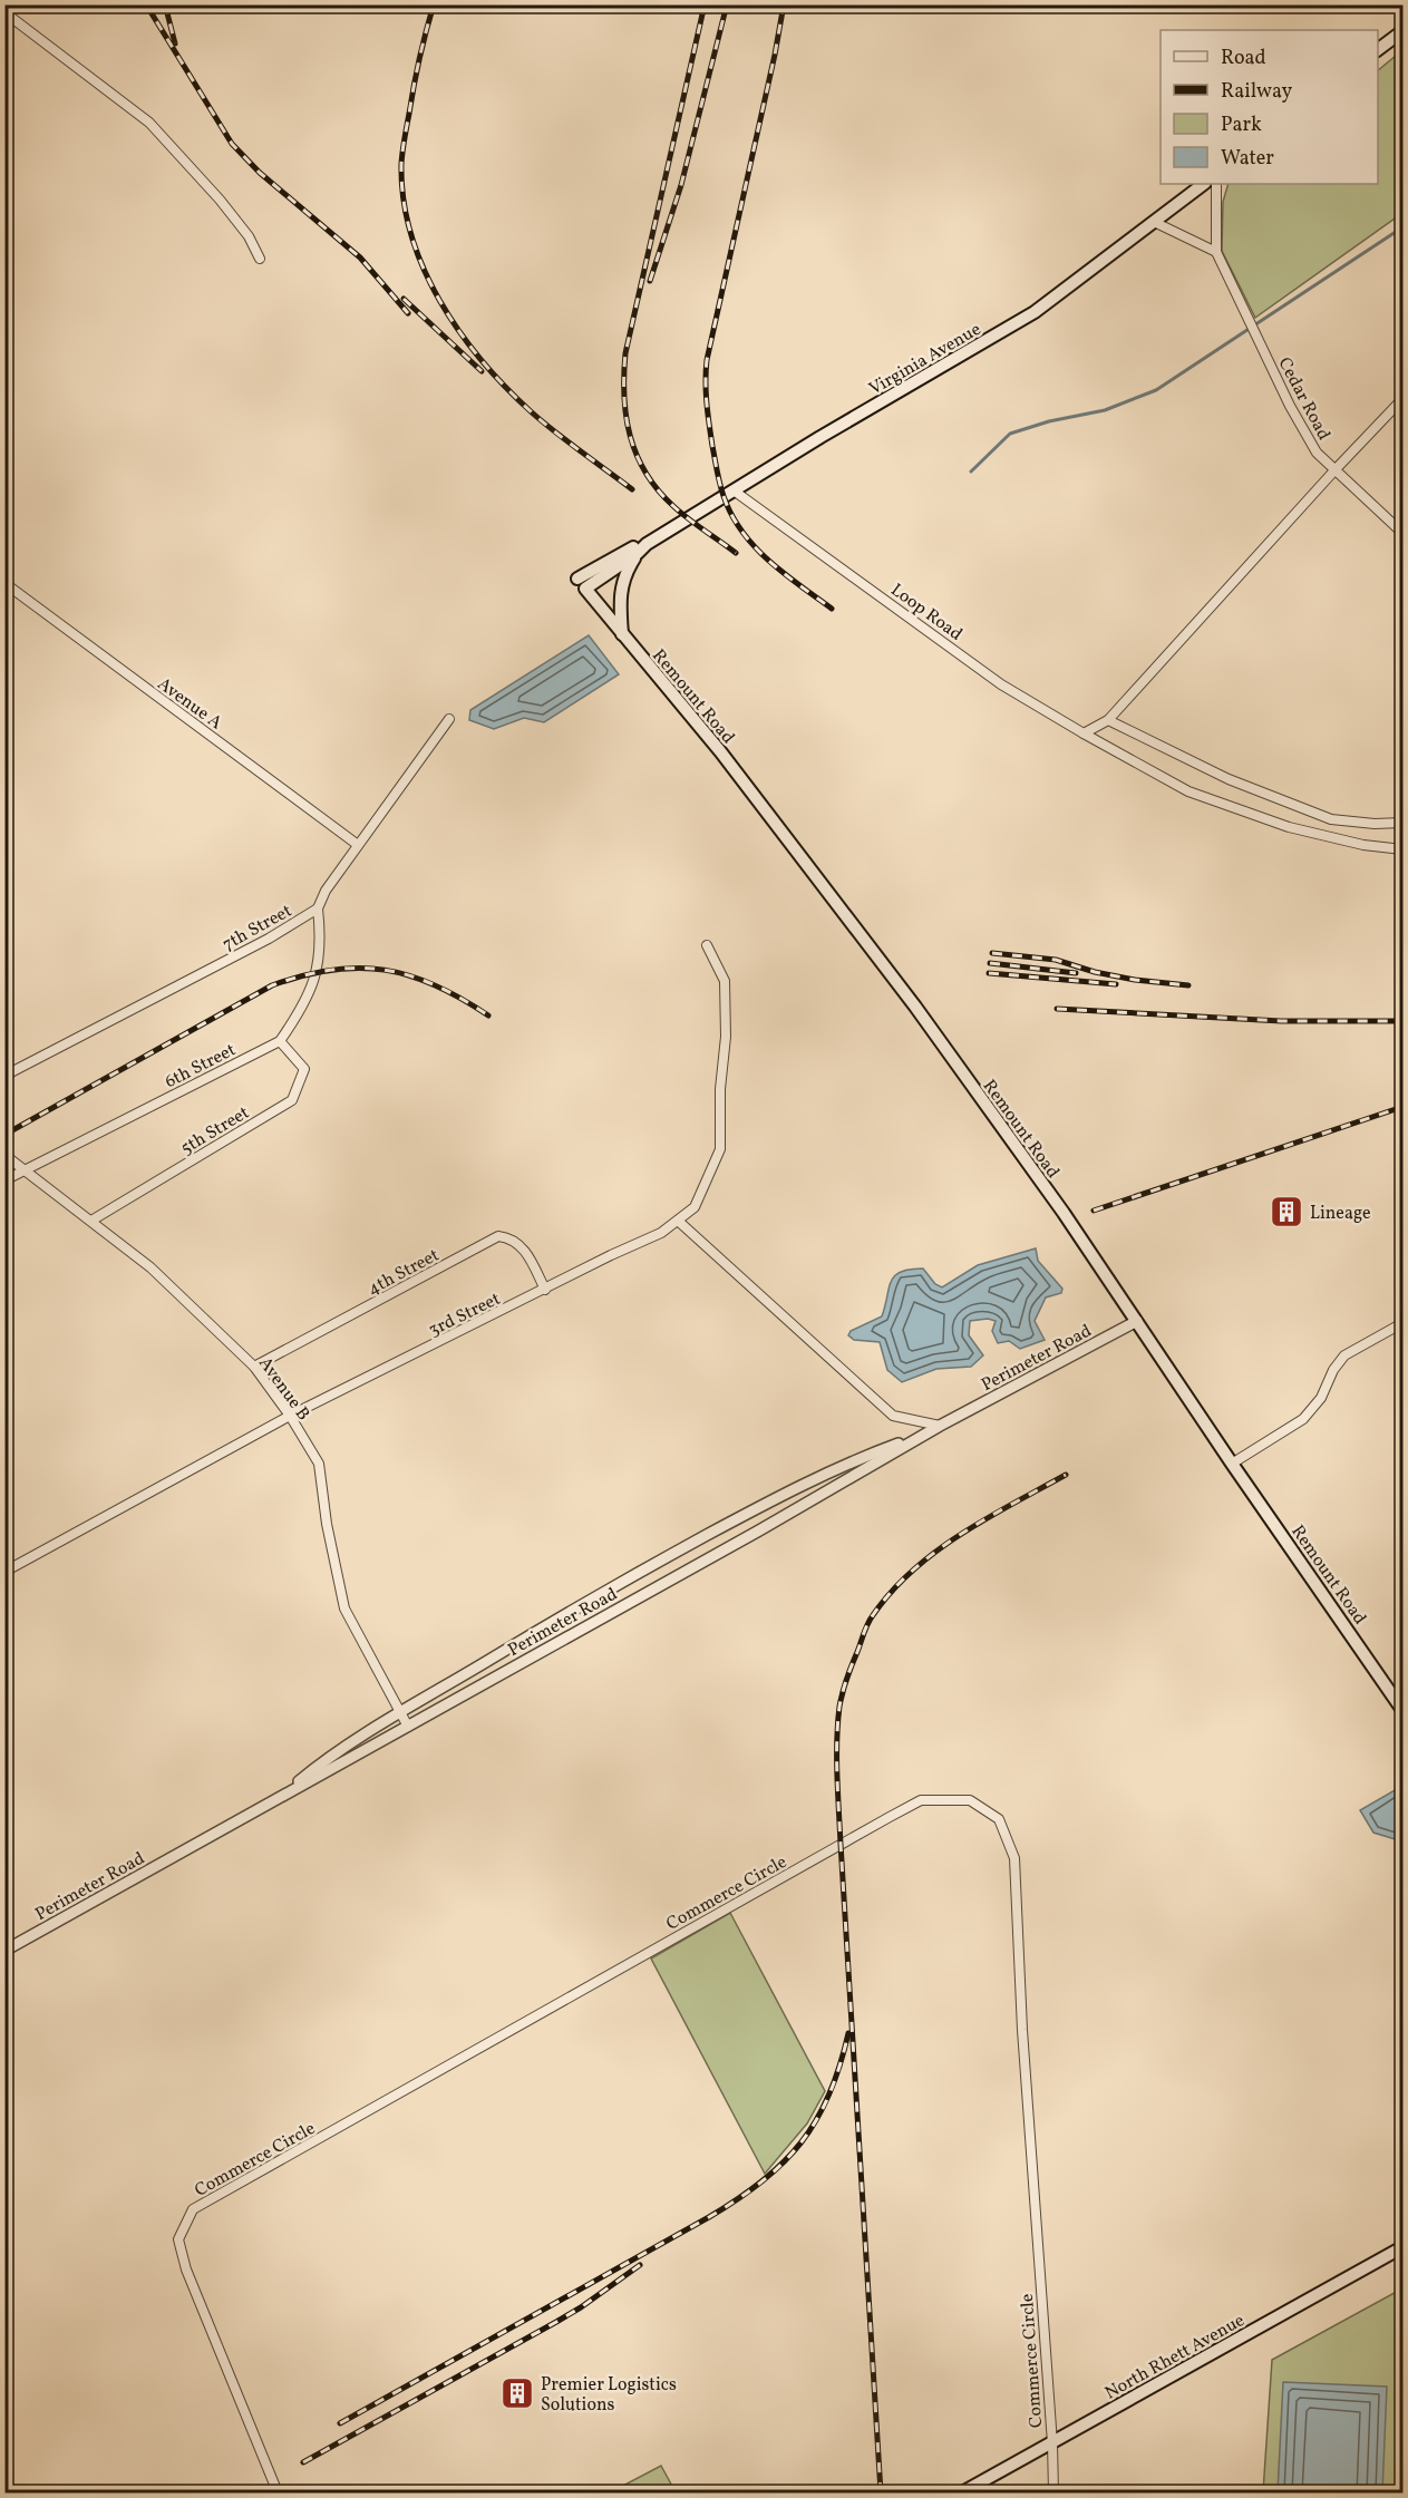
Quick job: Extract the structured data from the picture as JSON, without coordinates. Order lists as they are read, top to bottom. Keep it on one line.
{"streets":{"main road":["Virginia Avenue","Remount Road","North Rhett Avenue"],"street":["Cedar Road","Loop Road","Avenue A","7th Street","6th Street","5th Street","4th Street","3rd Street","Perimeter Road","Avenue B","Commerce Circle"]},"crossings":[["Virginia Avenue","Loop Road"],["Virginia Avenue","Remount Road"],["Remount Road","Perimeter Road"],["Avenue A","7th Street"],["7th Street","6th Street"],["6th Street","5th Street"],["6th Street","Avenue B"],["5th Street","Avenue B"],["4th Street","3rd Street"],["4th Street","Avenue B"],["3rd Street","Avenue B"],["Perimeter Road","Avenue B"],["Commerce Circle","North Rhett Avenue"]],"places":{"building":["Lineage","Premier Logistics Solutions"]},"legend":["Road","Railway","Park","Water"]}
